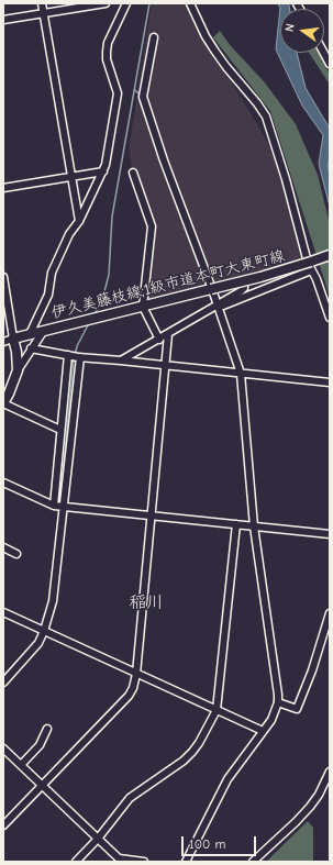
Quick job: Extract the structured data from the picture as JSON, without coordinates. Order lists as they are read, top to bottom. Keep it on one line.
{"streets":{"main road":["伊久美藤枝線;1級市道本町大東町線"]},"districts":["稲川"],"scale_bar":"100 m","north":"left"}
